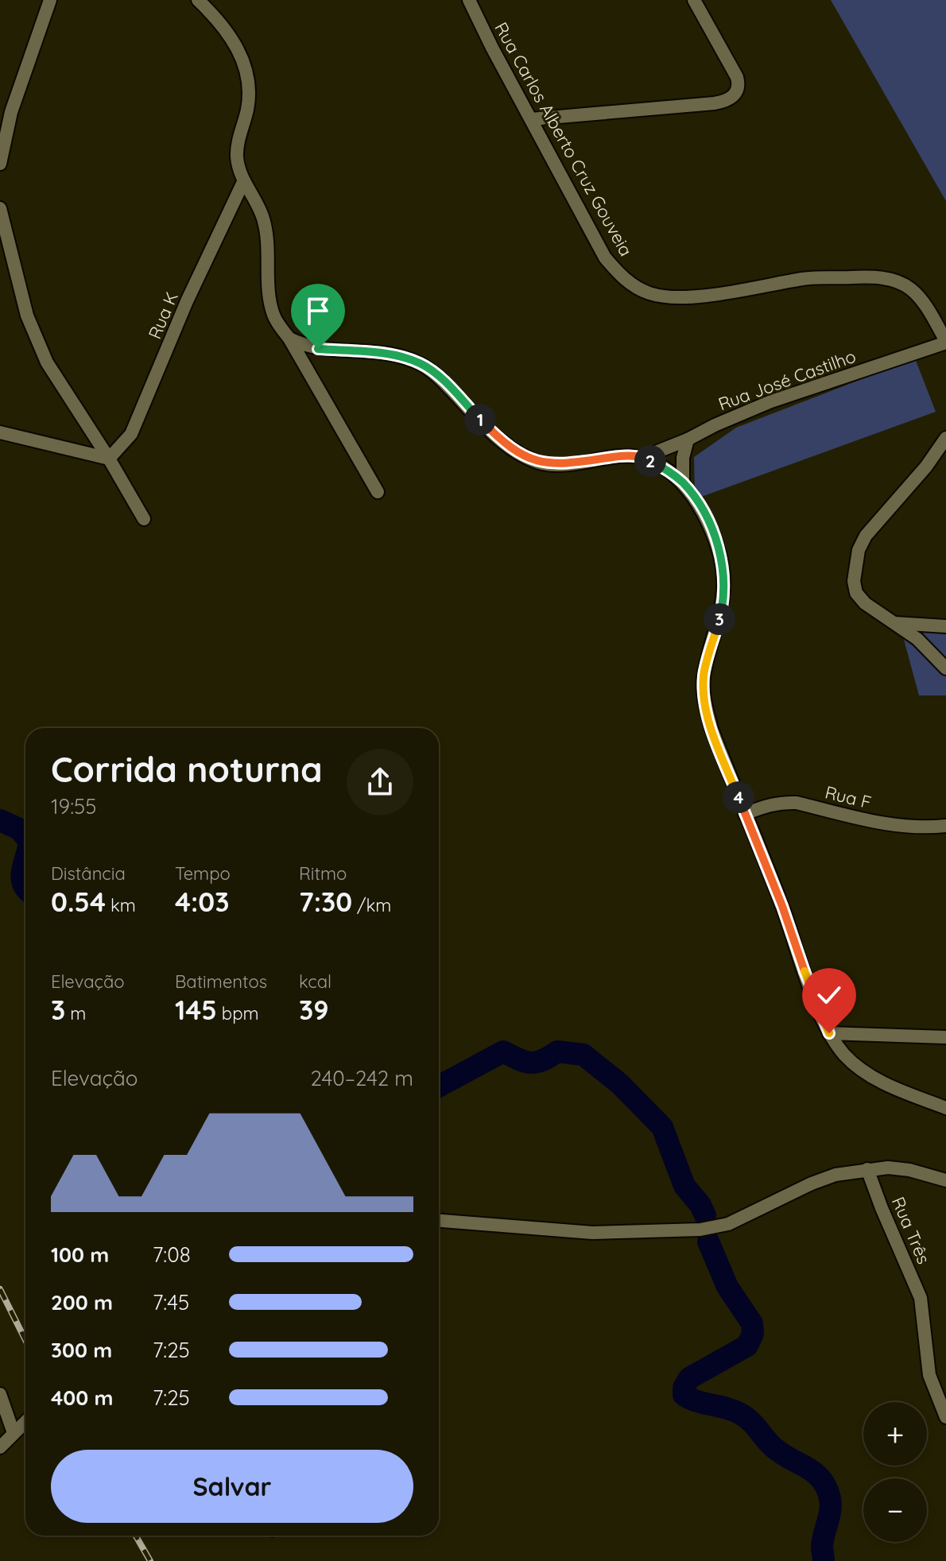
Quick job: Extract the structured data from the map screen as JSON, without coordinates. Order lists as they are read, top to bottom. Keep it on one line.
{"streets":{"street":["Rua Carlos Alberto Cruz Gouveia","Rua K","Rua José Castilho","Rua F","Rua Três"]},"crossings":[["Rua Carlos Alberto Cruz Gouveia","Rua José Castilho"]],"page":{"pins":["1","2","3","4"],"heading":["Corrida noturna","19:55"],"stats":[["Distância","0.54 km"],["Tempo","4:03"],["Ritmo","7:30 /km"],["Elevação","3 m"],["Batimentos","145 bpm"],["kcal","39"]],"chart":["Elevação","240–242 m"],"list":[{"name":"100 m","note":"7:08"},{"name":"200 m","note":"7:45"},{"name":"300 m","note":"7:25"},{"name":"400 m","note":"7:25"}],"map_buttons":["+","−"],"buttons":"Salvar"}}
